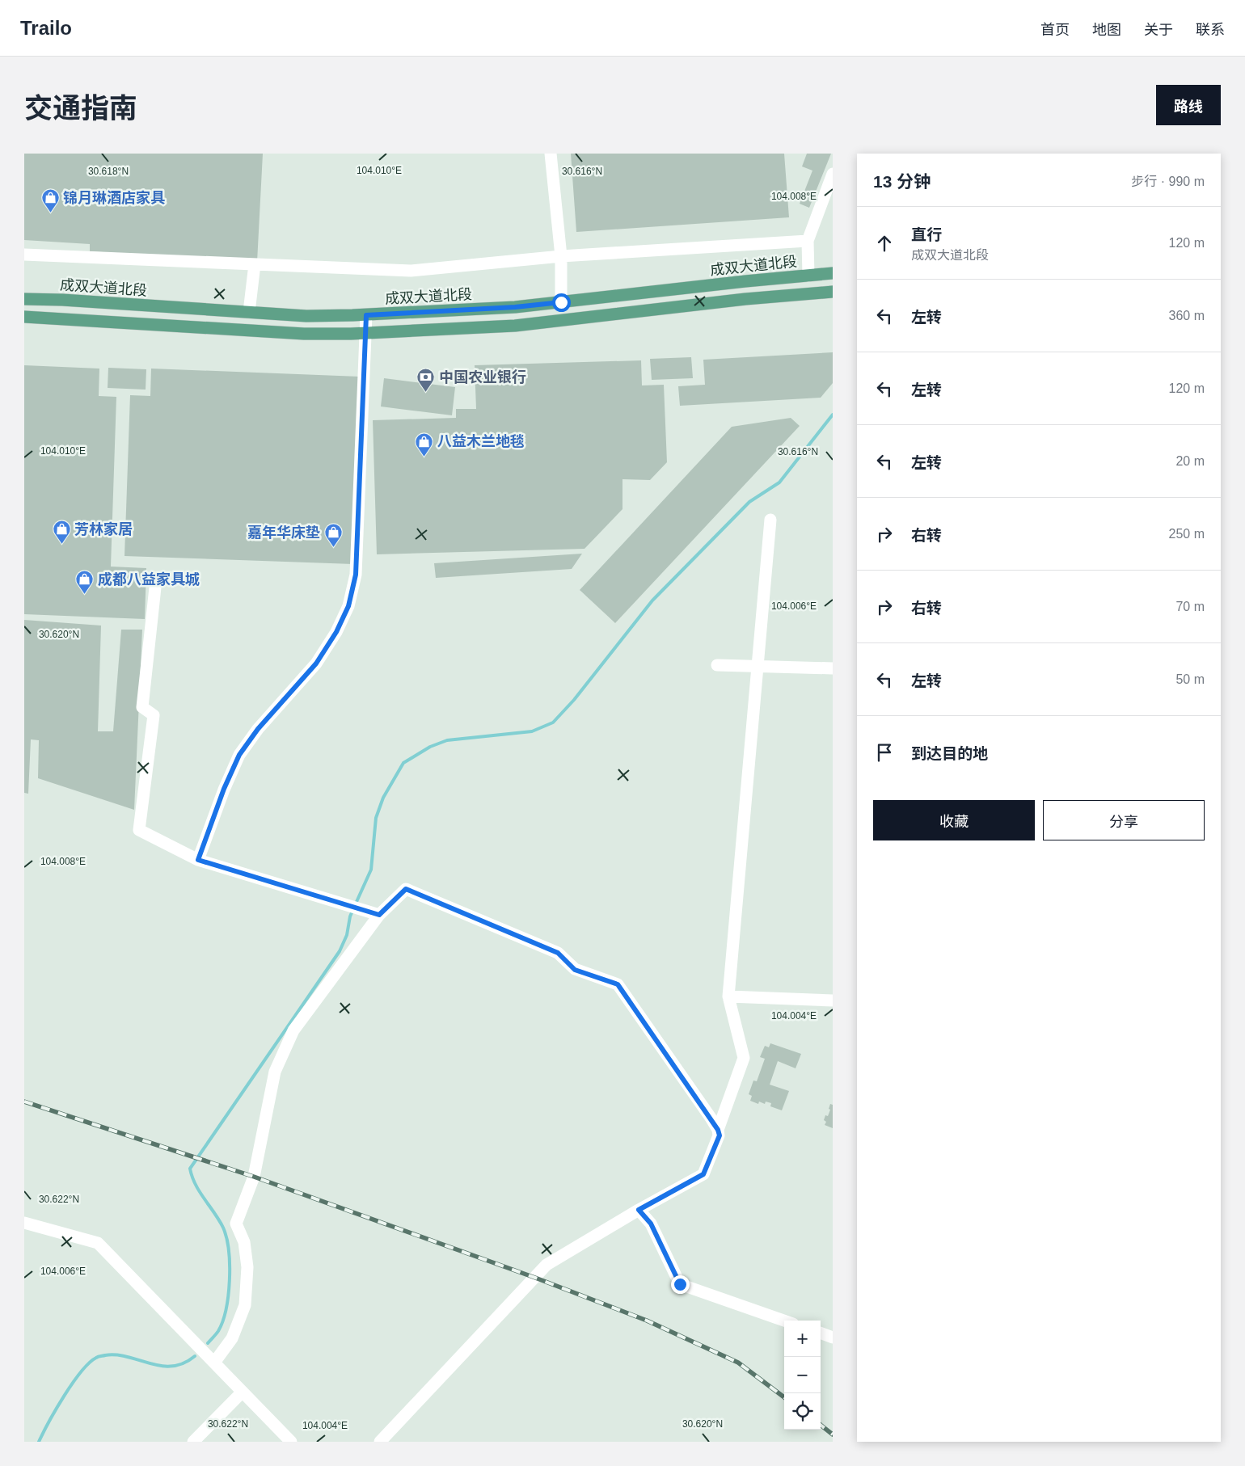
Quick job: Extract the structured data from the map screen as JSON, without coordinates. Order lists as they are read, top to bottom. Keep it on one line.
{"streets":{"main road":["成双大道北段"]},"places":{"shop":["锦月琳酒店家具","八益木兰地毯","芳林家居","嘉年华床垫","成都八益家具城"],"bank":["中国农业银行"]},"page":{"header":"Trailo","nav":["首页","地图","关于","联系"],"title":"交通指南","buttons":["路线",["收藏","分享"]],"heading":["13 分钟","步行 · 990 m"],"list":[["直行","成双大道北段","120 m"],["左转","360 m"],["左转","120 m"],["左转","20 m"],["右转","250 m"],["右转","70 m"],["左转","50 m"],"到达目的地"],"map_buttons":["+","−"]},"coordinates":["104.010°E","30.616°N","30.618°N","104.008°E","104.006°E","30.620°N","104.004°E","30.622°N"]}
